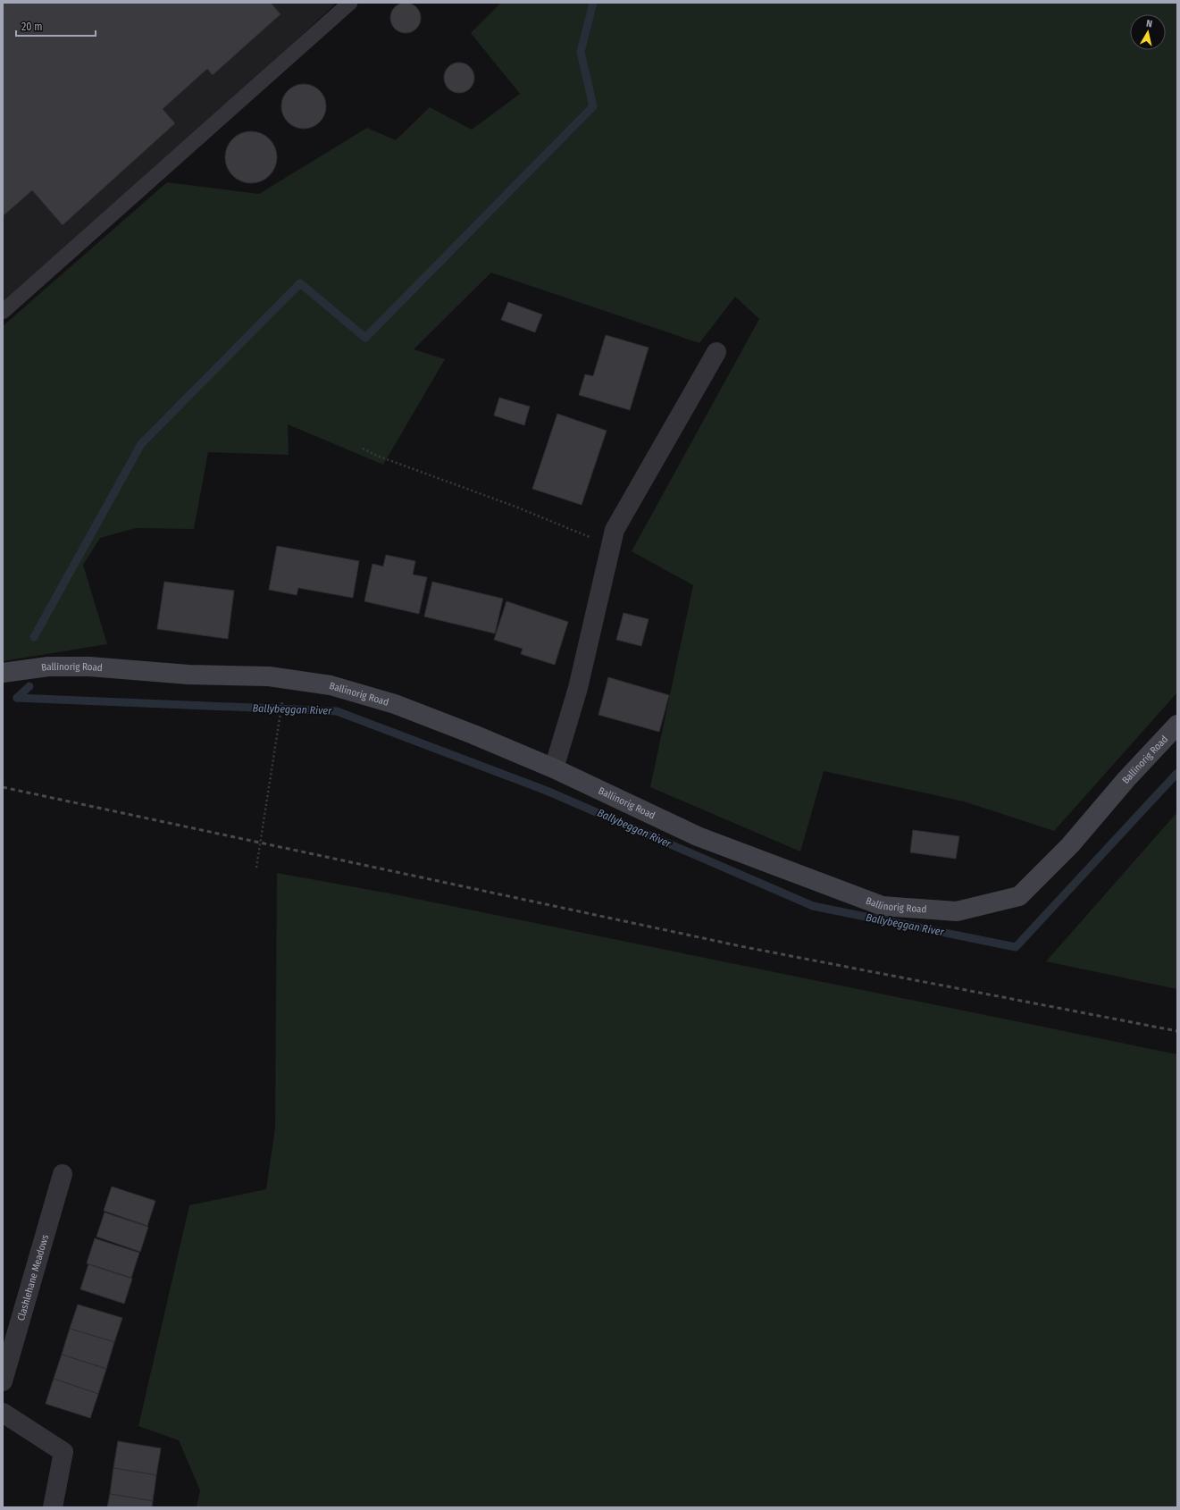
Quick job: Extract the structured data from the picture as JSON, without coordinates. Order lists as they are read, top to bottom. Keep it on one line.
{"streets":{"street":["Ballinorig Road","Clashlehane Meadows"]},"water":["Ballybeggan River"],"scale_bar":"20 m","north":"top"}
